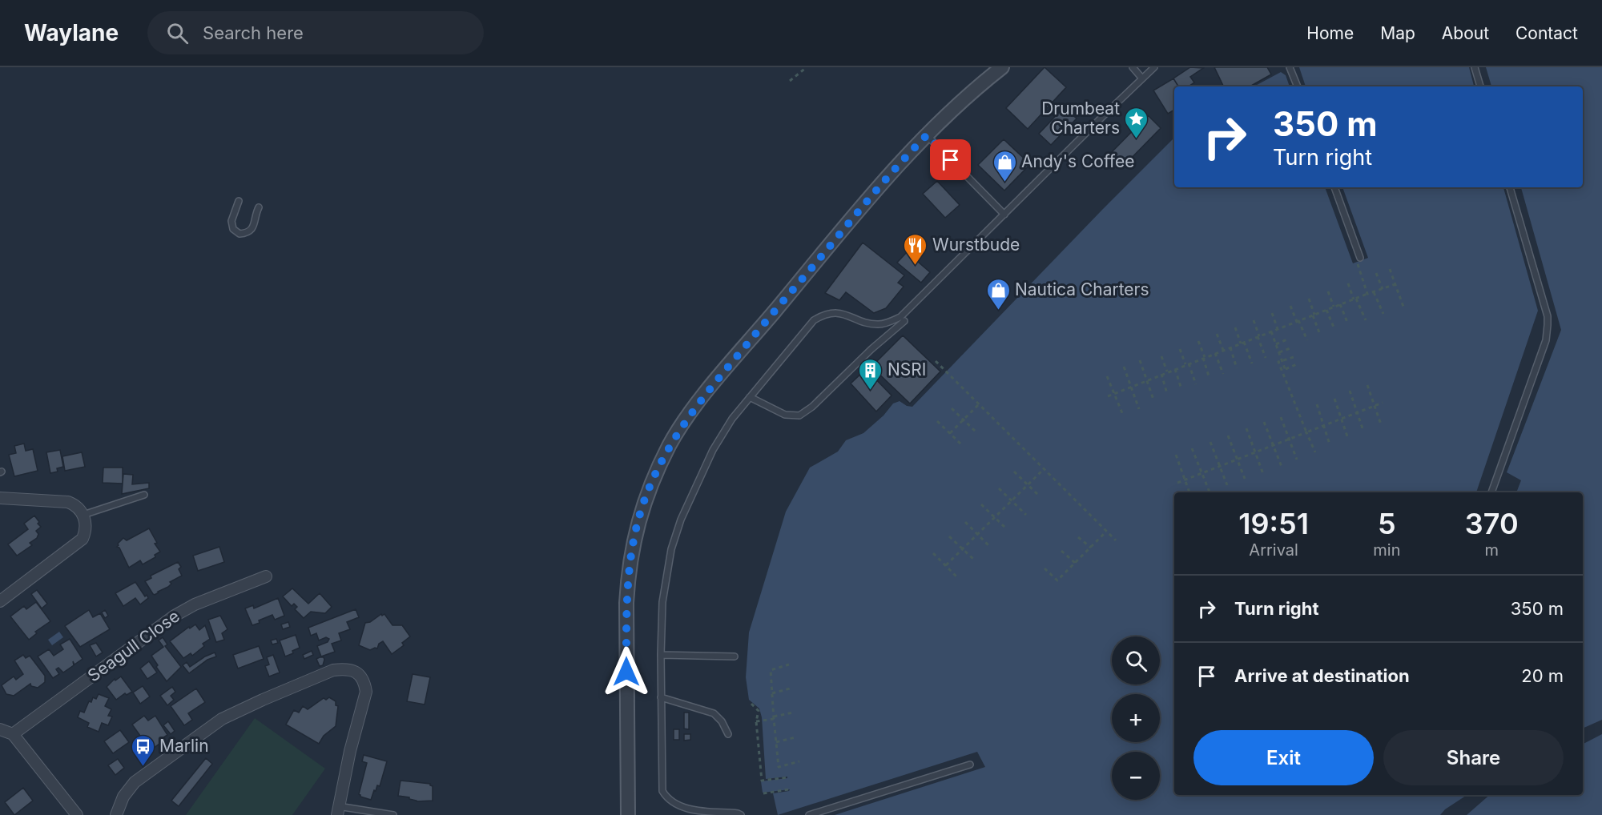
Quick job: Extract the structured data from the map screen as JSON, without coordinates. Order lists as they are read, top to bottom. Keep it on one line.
{"streets":{"street":["Seagull Close"]},"places":{"place":["Drumbeat Charters"],"shop":["Andy's Coffee","Nautica Charters"],"restaurant":["Wurstbude"],"building":["NSRI"],"bus stop":["Marlin"]},"page":{"header":"Waylane","search":"Search here","nav":["Home","Map","About","Contact"],"turn":["350 m","Turn right"],"eta":["19:51","Arrival","5","min","370","m"],"list":[{"name":"Turn right","value":"350 m"},{"name":"Arrive at destination","value":"20 m"}],"map_buttons":["+","−"],"buttons":["Exit","Share"]}}
